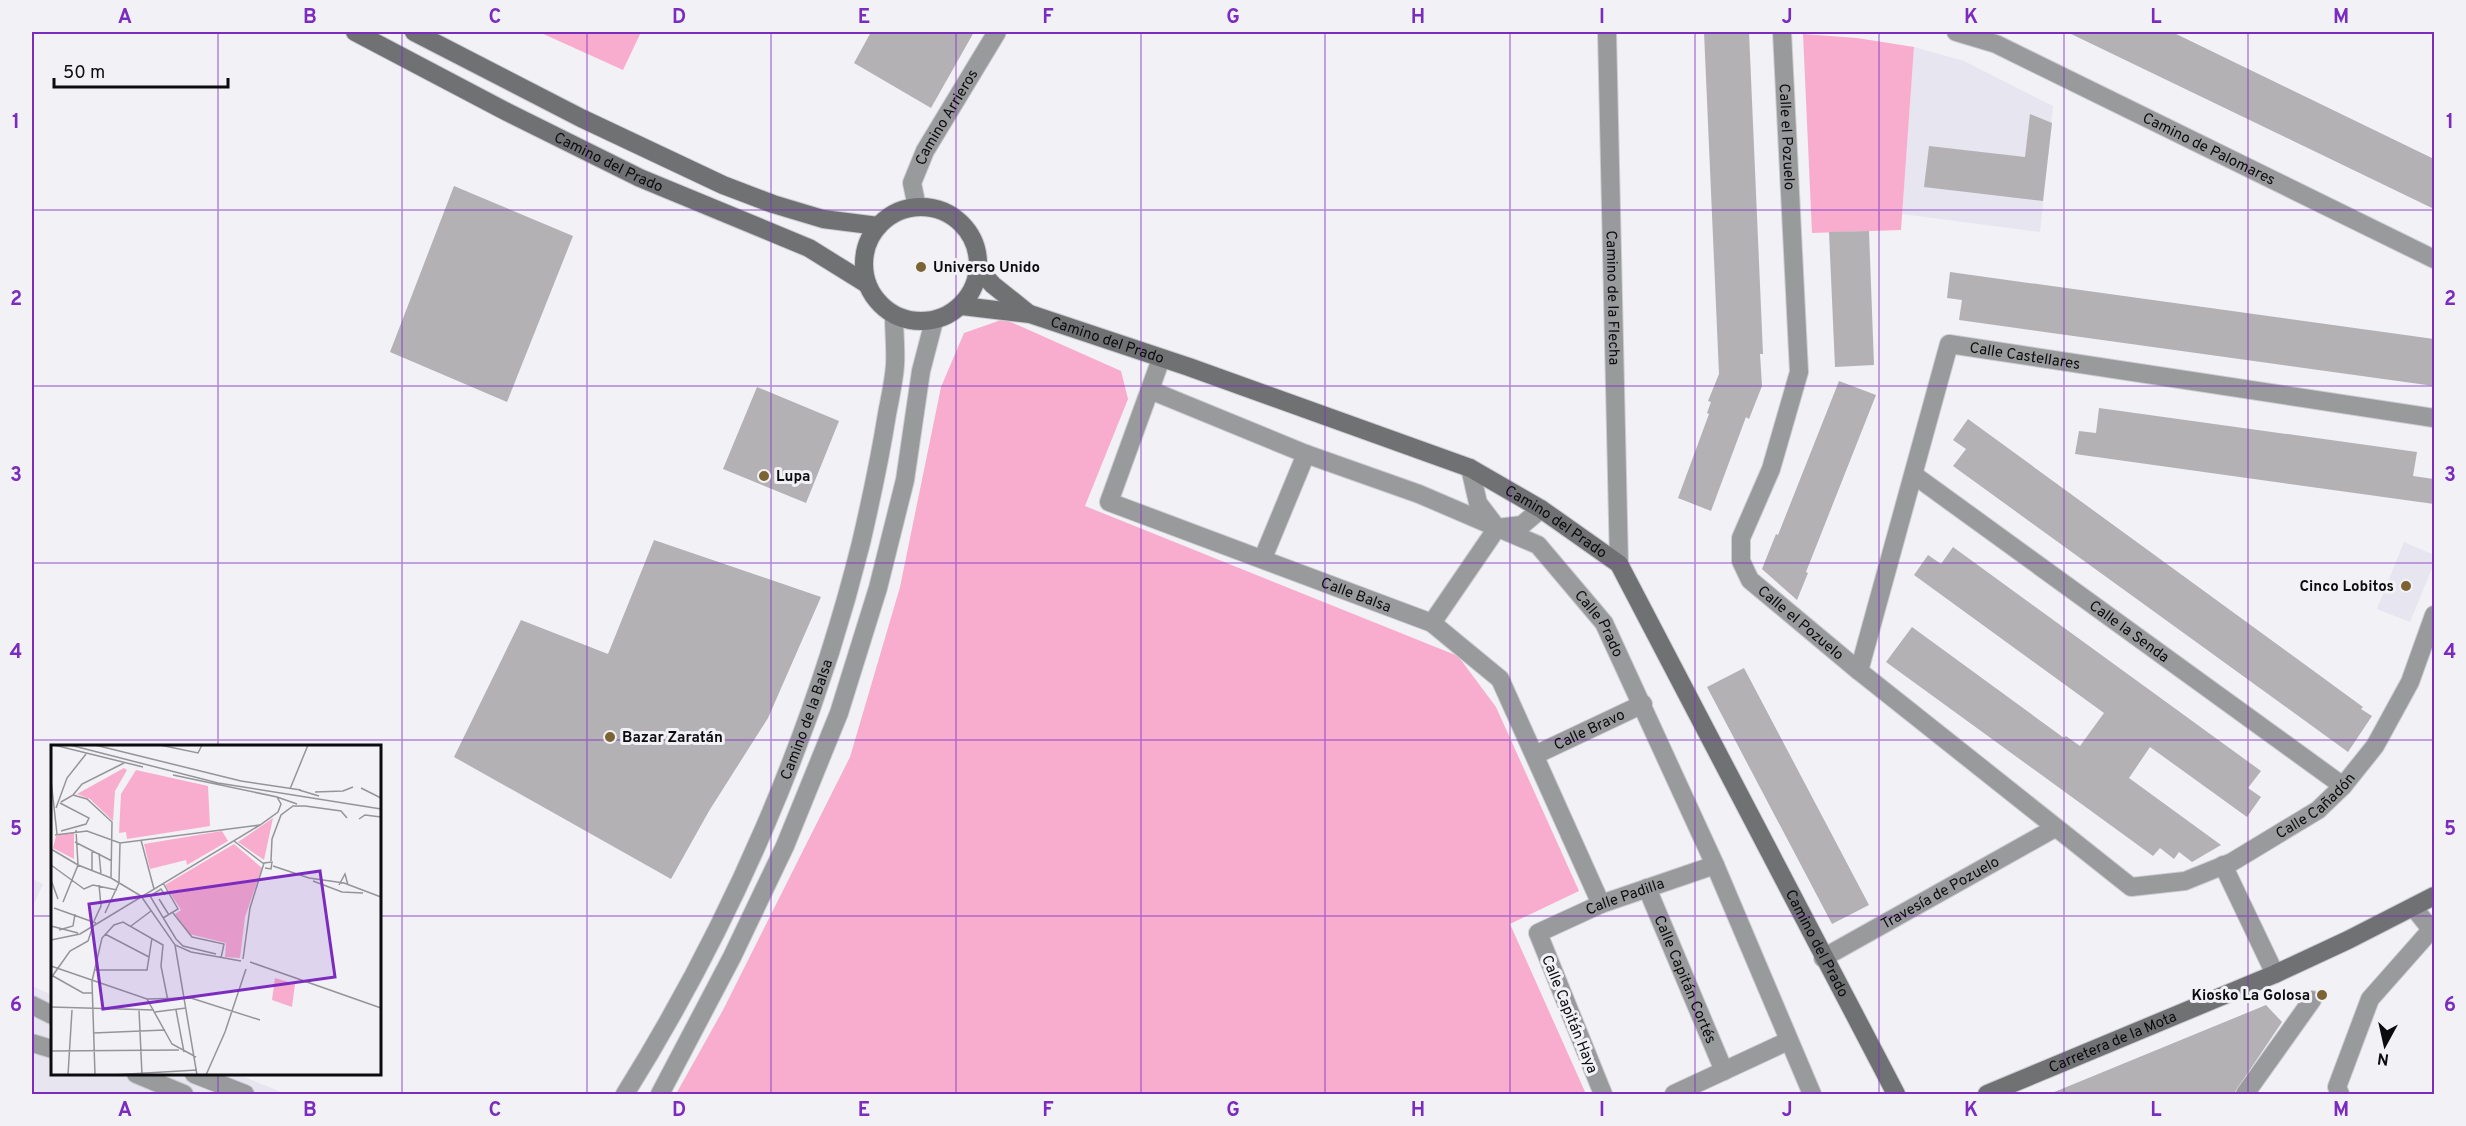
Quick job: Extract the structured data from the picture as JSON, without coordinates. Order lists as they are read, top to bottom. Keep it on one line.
{"streets":{"main road":["Camino del Prado","Carretera de la Mota"],"street":["Camino Arrieros","Calle el Pozuelo","Camino de Palomares","Camino de la Flecha","Calle Castellares","Calle Balsa","Calle Prado","Calle la Senda","Camino de la Balsa","Calle Bravo","Calle Cañadón","Travesía de Pozuelo","Calle Padilla","Calle Capitán Cortés","Calle Capitán Haya"]},"crossings":[["Camino Arrieros","Camino del Prado"],["Camino Arrieros","Camino de la Balsa"],["Calle el Pozuelo","Calle Castellares"],["Calle el Pozuelo","Calle Cañadón"],["Calle el Pozuelo","Travesía de Pozuelo"],["Camino del Prado","Camino de la Flecha"],["Camino del Prado","Calle Balsa"],["Camino del Prado","Camino de la Balsa"],["Camino del Prado","Travesía de Pozuelo"],["Calle Castellares","Calle la Senda"],["Calle Balsa","Calle Prado"],["Calle Balsa","Calle Bravo"],["Calle Balsa","Calle Padilla"],["Calle Prado","Calle Bravo"],["Calle Prado","Calle Padilla"],["Calle la Senda","Calle Cañadón"],["Calle Padilla","Calle Capitán Cortés"],["Calle Padilla","Calle Capitán Haya"]],"places":["Universo Unido","Lupa","Cinco Lobitos","Bazar Zaratán","Kiosko La Golosa"],"scale_bar":"50 m","north":"bottom","grid":{"columns":["A","B","C","D","E","F","G","H","I","J","K","L","M"],"rows":["1","2","3","4","5","6"]}}
